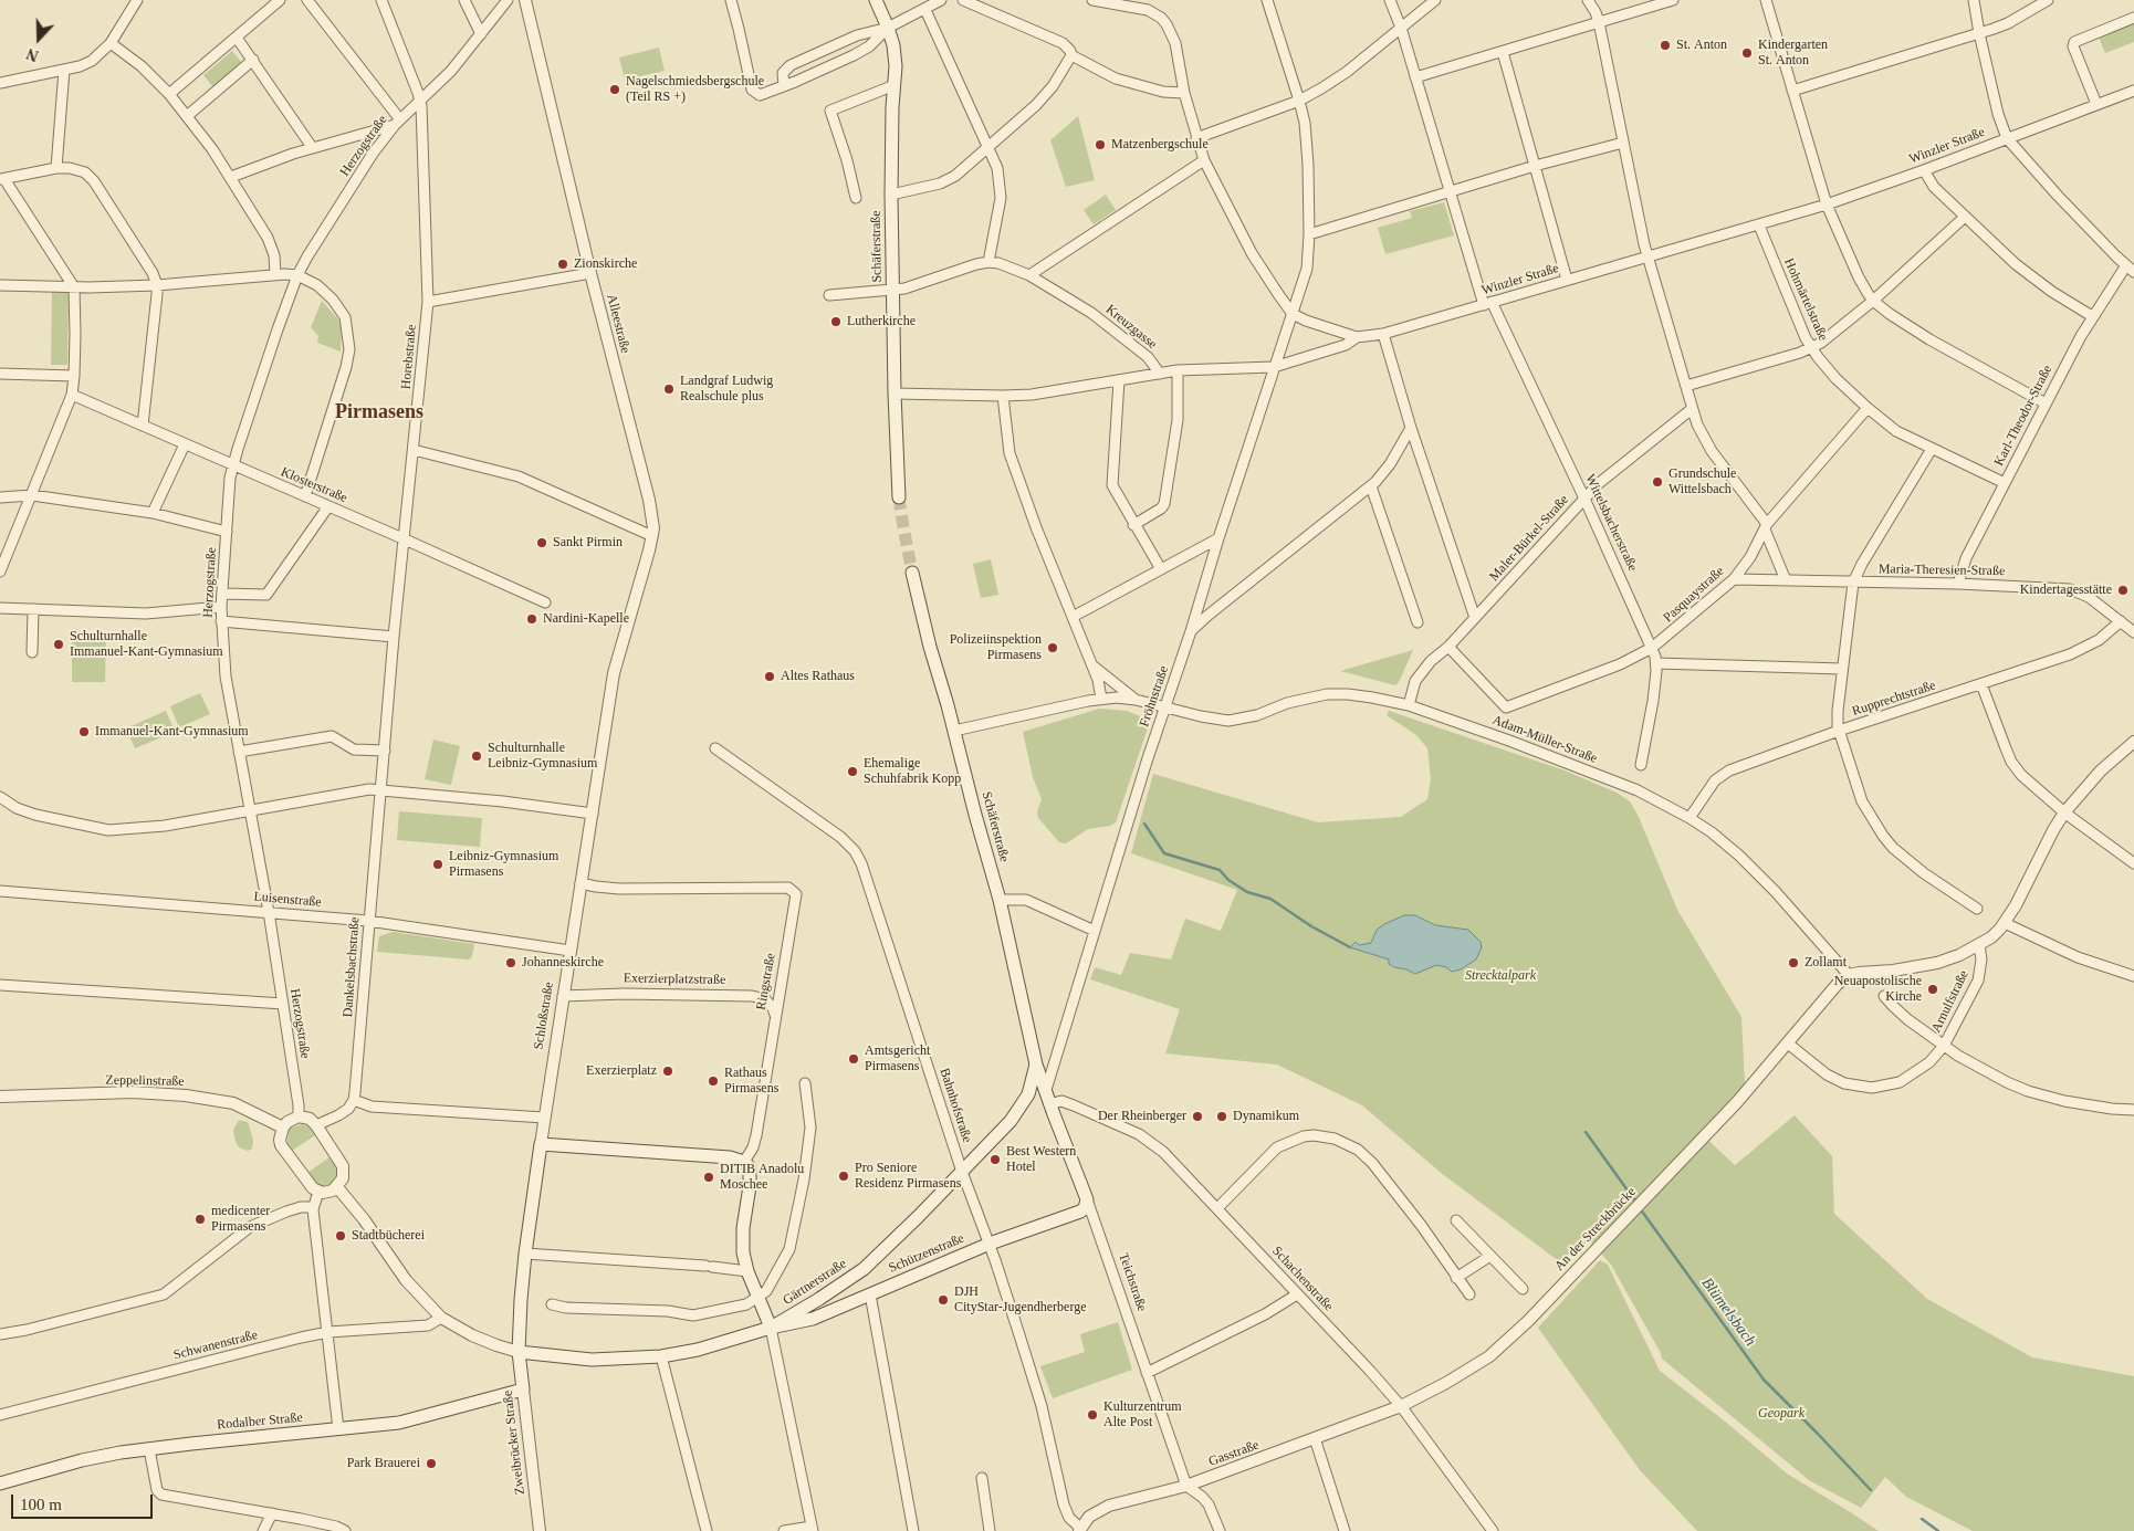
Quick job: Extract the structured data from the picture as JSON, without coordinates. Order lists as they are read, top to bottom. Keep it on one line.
{"streets":{"main road":["Schäferstraße","Schloßstraße","Schützenstraße","Gärtnerstraße","Teichstraße","Rodalber Straße","Zweibrücker Straße"],"street":["Herzogstraße","Winzler Straße","Hohmärtelstraße","Alleestraße","Kreuzgasse","Horebstraße","Karl-Theodor-Straße","Klosterstraße","Wittelsbacherstraße","Maler-Bürkel-Straße","Maria-Theresien-Straße","Pasquaystraße","Fröhnstraße","Rupprechtstraße","Adam-Müller-Straße","Luisenstraße","Dankelsbachstraße","Exerzierplatzstraße","Ringstraße","Arnulfstraße","Zeppelinstraße","Bahnhofstraße","An der Streckbrücke","Schachenstraße","Schwanenstraße","Gasstraße"]},"crossings":[["Herzogstraße","Horebstraße"],["Herzogstraße","Klosterstraße"],["Herzogstraße","Luisenstraße"],["Winzler Straße","Hohmärtelstraße"],["Winzler Straße","Wittelsbacherstraße"],["Winzler Straße","Fröhnstraße"],["Schäferstraße","Fröhnstraße"],["Schäferstraße","Gärtnerstraße"],["Schäferstraße","Teichstraße"],["Hohmärtelstraße","Karl-Theodor-Straße"],["Hohmärtelstraße","Pasquaystraße"],["Alleestraße","Schloßstraße"],["Horebstraße","Klosterstraße"],["Horebstraße","Dankelsbachstraße"],["Karl-Theodor-Straße","Maria-Theresien-Straße"],["Wittelsbacherstraße","Maler-Bürkel-Straße"],["Wittelsbacherstraße","Pasquaystraße"],["Maler-Bürkel-Straße","Pasquaystraße"],["Maler-Bürkel-Straße","Adam-Müller-Straße"],["Maria-Theresien-Straße","Pasquaystraße"],["Maria-Theresien-Straße","Rupprechtstraße"],["Fröhnstraße","Adam-Müller-Straße"],["Fröhnstraße","Teichstraße"],["Rupprechtstraße","Adam-Müller-Straße"],["Luisenstraße","Dankelsbachstraße"],["Luisenstraße","Schloßstraße"],["Exerzierplatzstraße","Ringstraße"],["Exerzierplatzstraße","Schloßstraße"],["Ringstraße","Schloßstraße"],["Arnulfstraße","An der Streckbrücke"],["Schloßstraße","Gärtnerstraße"],["Schloßstraße","Zweibrücker Straße"],["Bahnhofstraße","Schützenstraße"],["Bahnhofstraße","Gärtnerstraße"],["Bahnhofstraße","Gasstraße"],["An der Streckbrücke","Schachenstraße"],["An der Streckbrücke","Gasstraße"],["Schützenstraße","Gärtnerstraße"],["Schützenstraße","Teichstraße"],["Schachenstraße","Teichstraße"],["Schachenstraße","Gasstraße"],["Gärtnerstraße","Zweibrücker Straße"],["Teichstraße","Gasstraße"],["Rodalber Straße","Zweibrücker Straße"]],"districts":["Pirmasens"],"water":["Blümelsbach"],"parks":["Strecktalpark","Geopark"],"places":["St. Anton","Kindergarten St. Anton","Nagelschmiedsbergschule (Teil RS +)","Matzenbergschule","Zionskirche","Lutherkirche","Landgraf Ludwig Realschule plus","Grundschule Wittelsbach","Sankt Pirmin","Kindertagesstätte","Nardini-Kapelle","Schulturnhalle Immanuel-Kant-Gymnasium","Polizeiinspektion Pirmasens","Altes Rathaus","Immanuel-Kant-Gymnasium","Schulturnhalle Leibniz-Gymnasium","Ehemalige Schuhfabrik Kopp","Leibniz-Gymnasium Pirmasens","Johanneskirche","Zollamt","Neuapostolische Kirche","Amtsgericht Pirmasens","Exerzierplatz","Rathaus Pirmasens","Der Rheinberger","Dynamikum","Best Western Hotel","Pro Seniore Residenz Pirmasens","DITIB Anadolu Moschee","medicenter Pirmasens","Stadtbücherei","DJH CityStar-Jugendherberge","Kulturzentrum Alte Post","Park Brauerei"],"scale_bar":"100 m","north":"bottom"}
